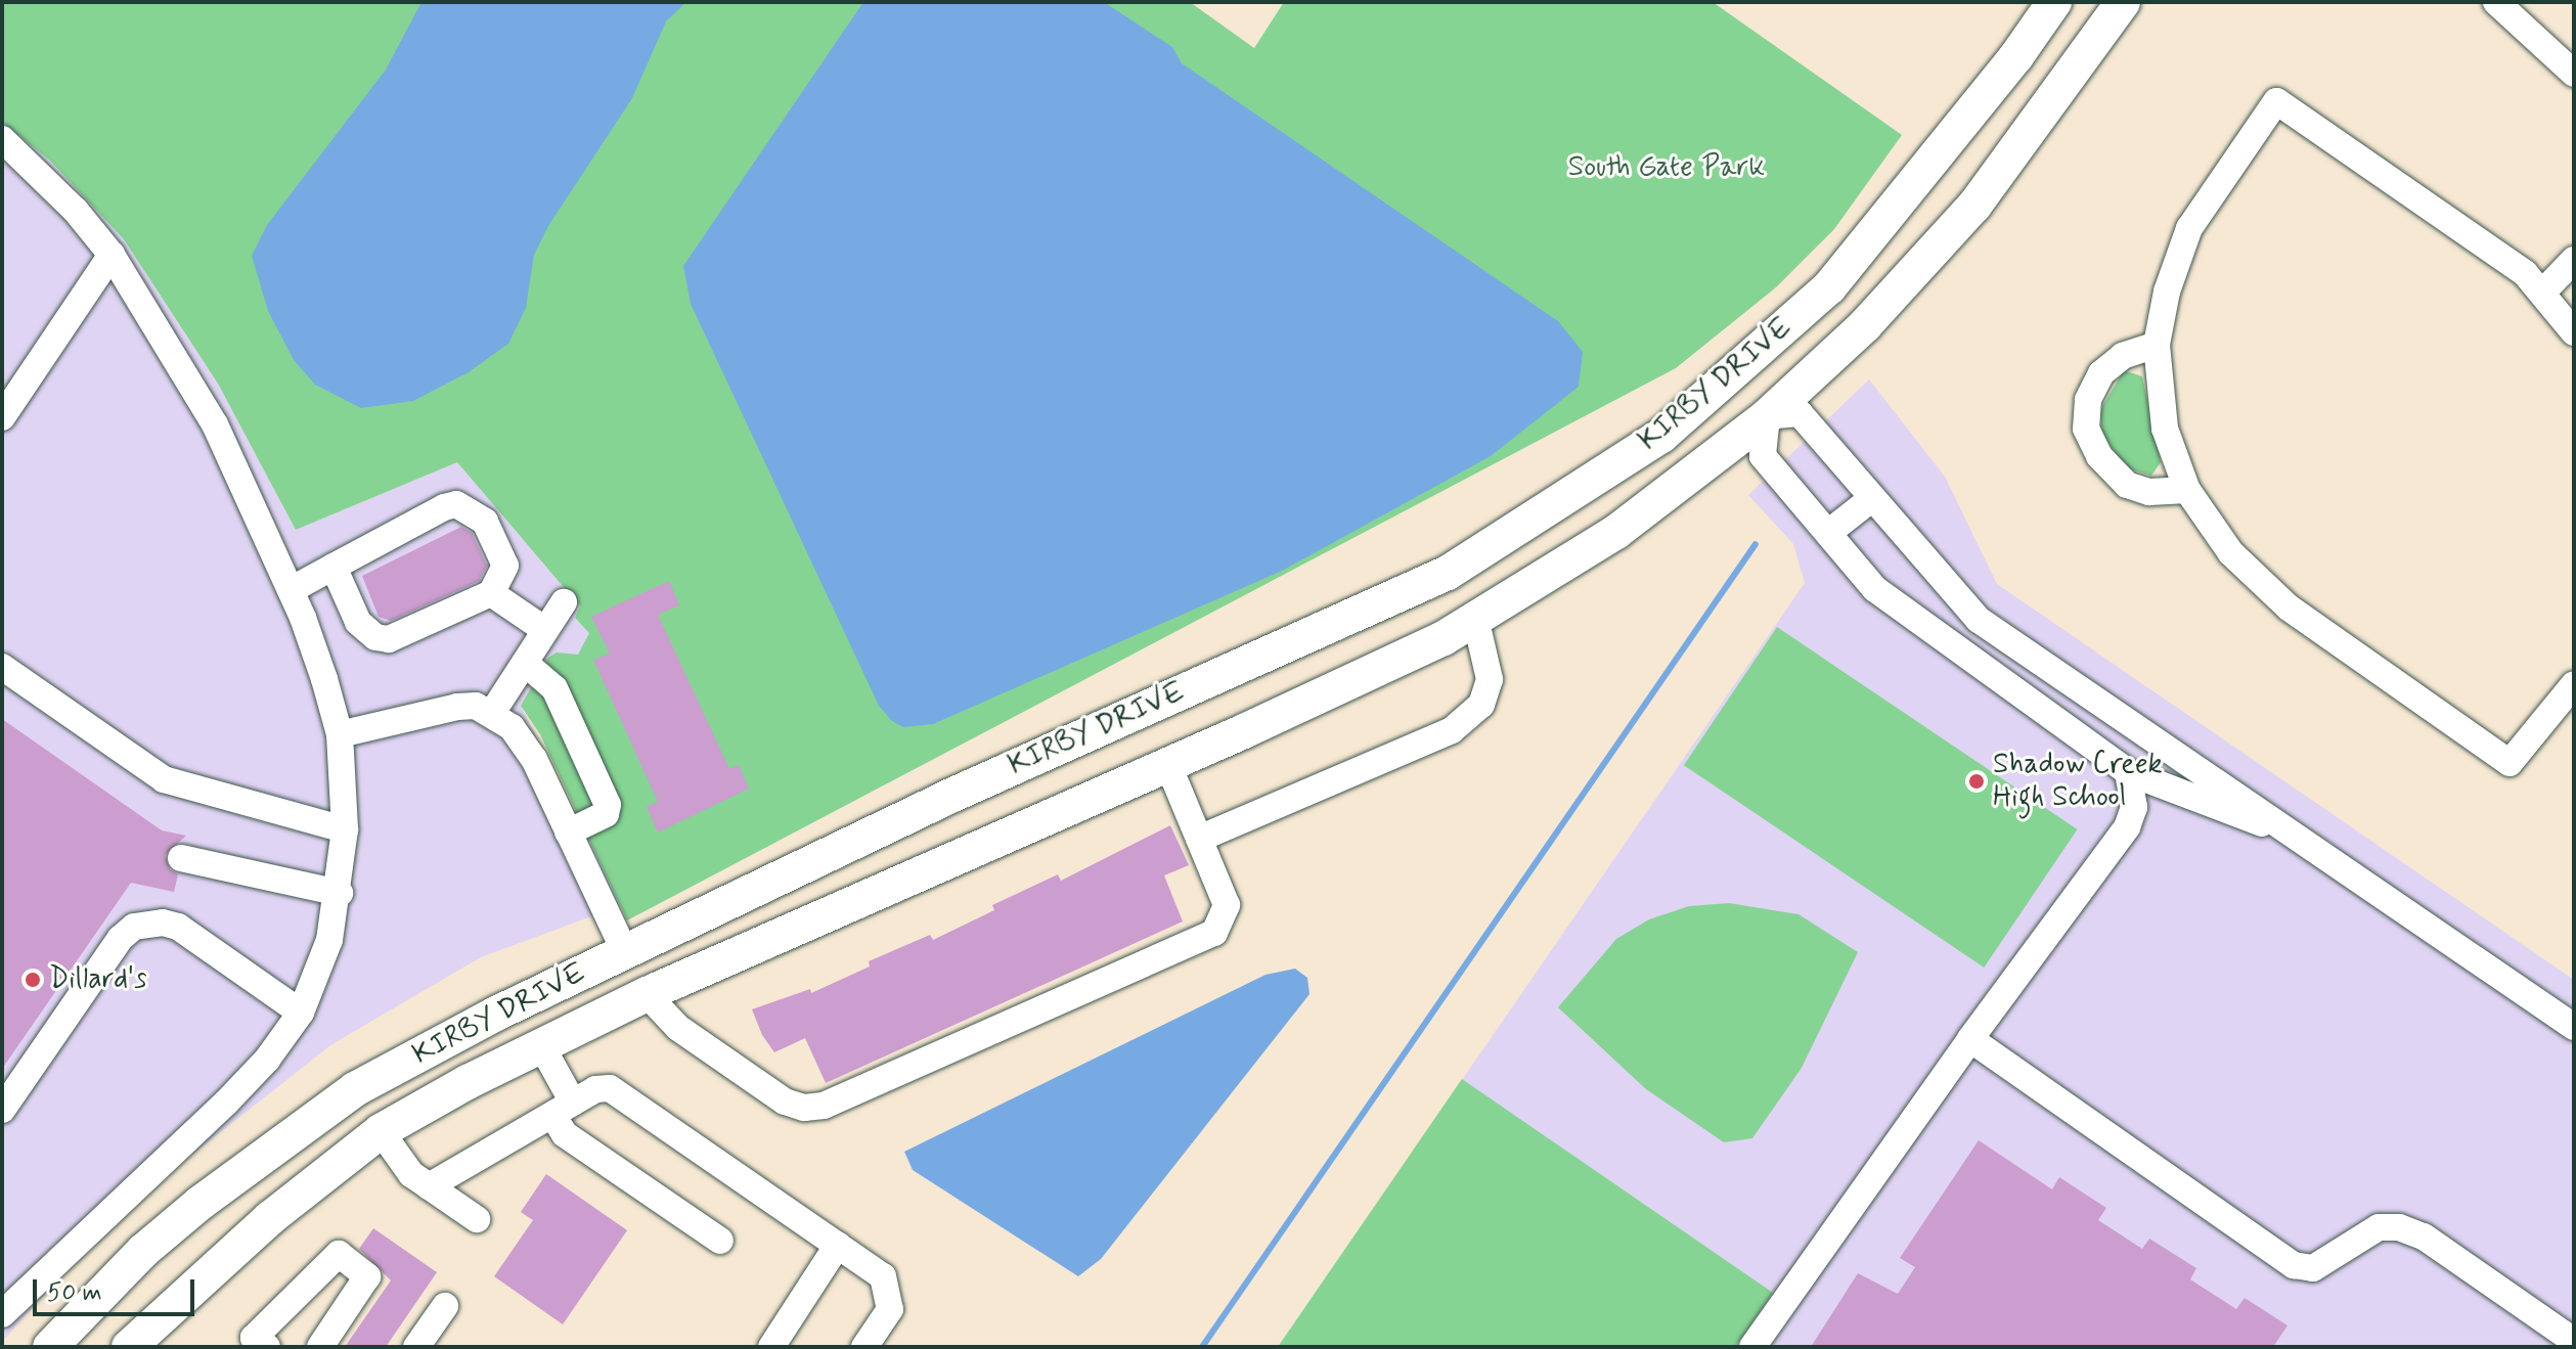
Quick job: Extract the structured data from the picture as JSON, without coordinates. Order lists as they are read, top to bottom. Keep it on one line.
{"streets":{"main road":["KIRBY DRIVE"]},"parks":["South Gate Park"],"places":["Shadow Creek High School","Dillard's"],"scale_bar":"50 m"}
